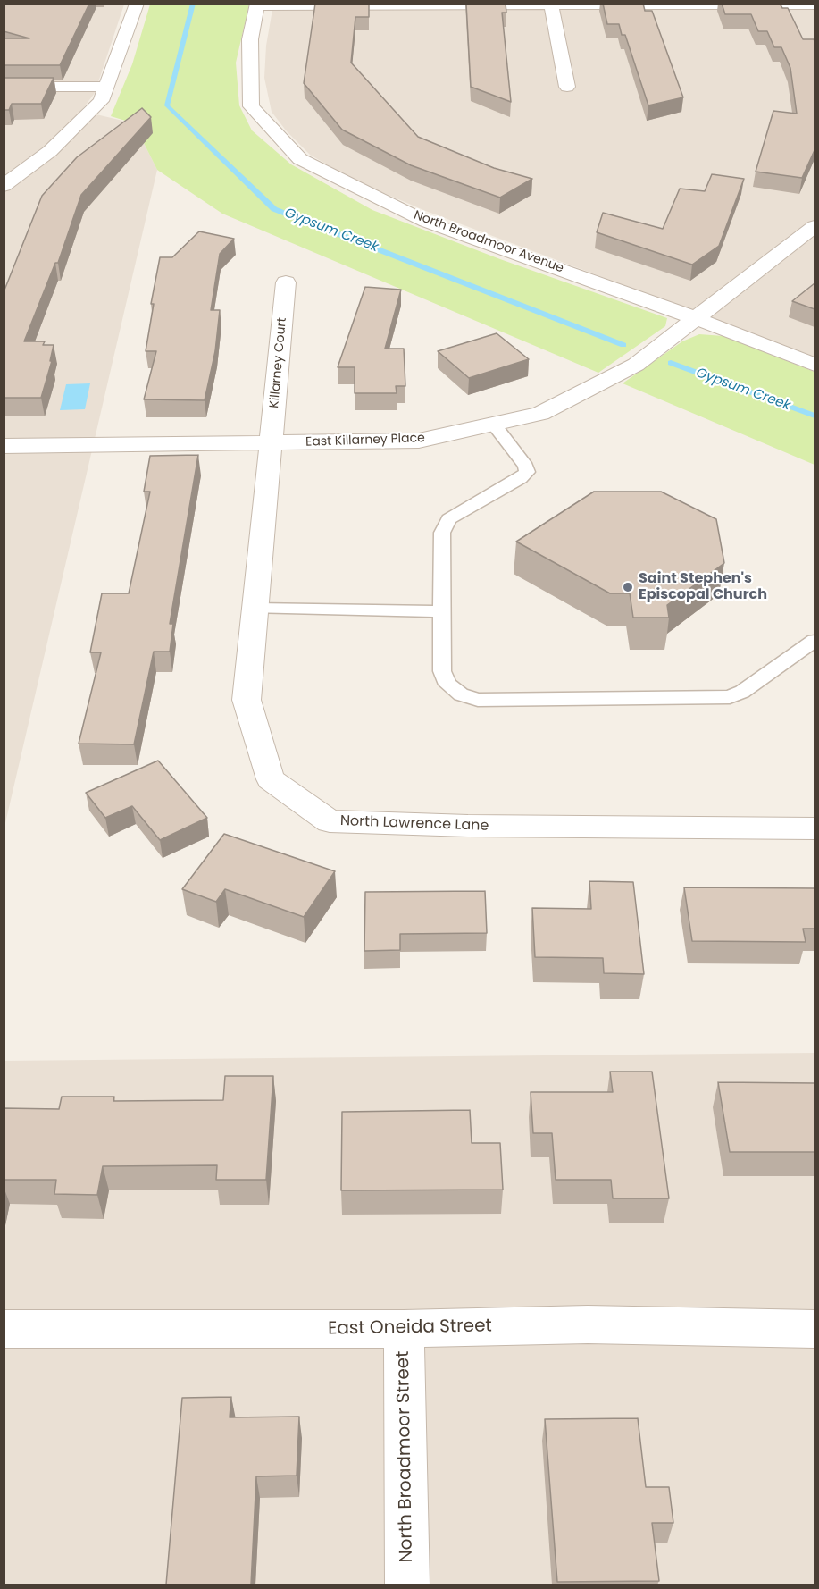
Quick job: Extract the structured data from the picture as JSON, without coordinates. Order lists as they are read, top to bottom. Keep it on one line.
{"streets":{"street":["North Broadmoor Avenue","Killarney Court","East Killarney Place","North Lawrence Lane","East Oneida Street","North Broadmoor Street"]},"crossings":[["North Broadmoor Avenue","East Killarney Place"],["Killarney Court","East Killarney Place"],["Killarney Court","North Lawrence Lane"],["East Killarney Place","North Lawrence Lane"],["East Oneida Street","North Broadmoor Street"]],"water":["Gypsum Creek"],"places":["Saint Stephen's Episcopal Church"]}
